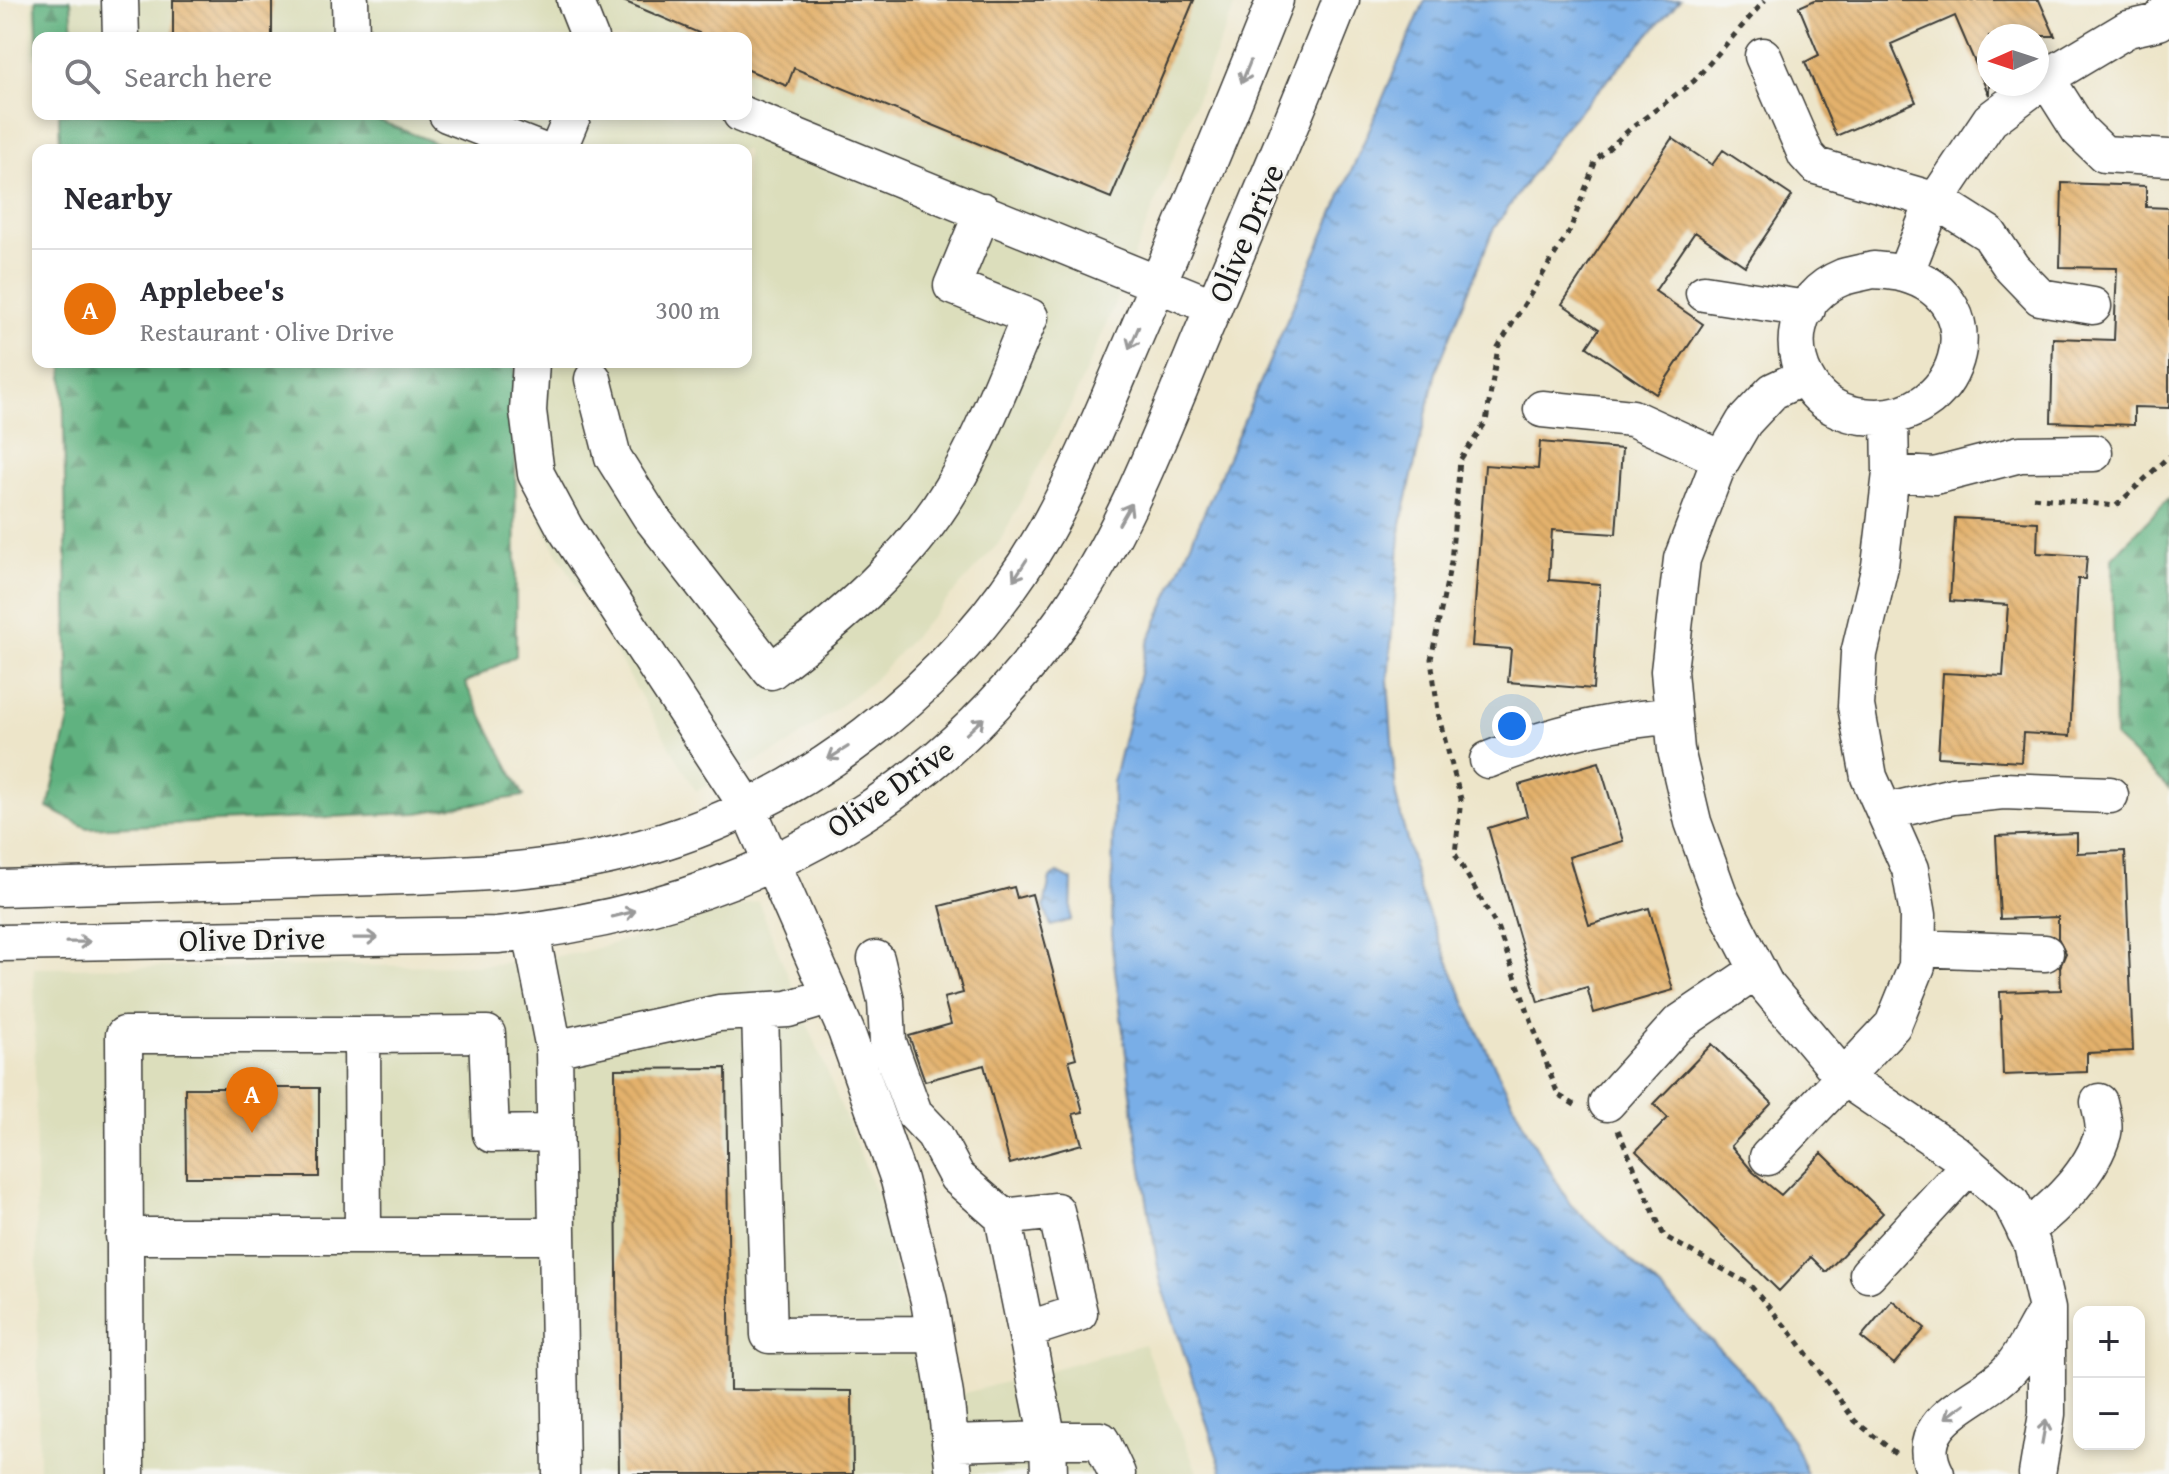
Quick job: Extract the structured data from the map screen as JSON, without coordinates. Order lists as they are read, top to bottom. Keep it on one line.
{"streets":{"street":["Olive Drive"]},"north":"left","page":{"search":"Search here","heading":"Nearby","list":[{"mark":"A","name":"Applebee's","note":"Restaurant · Olive Drive","value":"300 m"}],"pins":"A","map_buttons":["+","−"]}}
